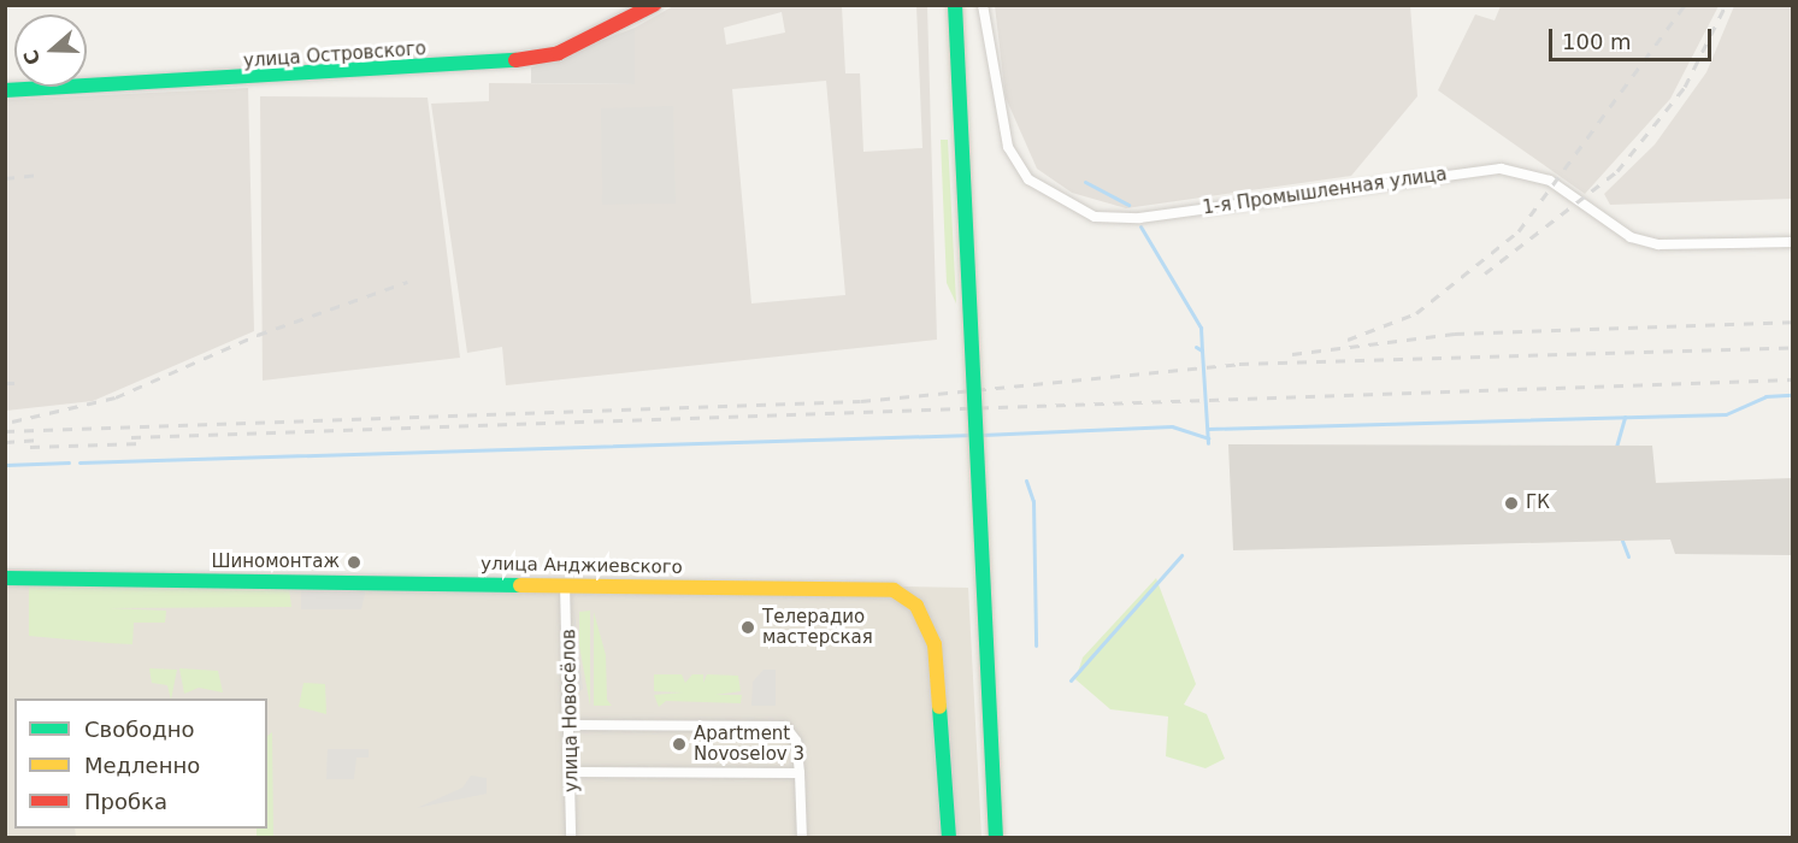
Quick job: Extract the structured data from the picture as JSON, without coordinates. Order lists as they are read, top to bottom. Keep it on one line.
{"streets":{"street":["улица Островского","1-я Промышленная улица","улица Анджиевского","улица Новосёлов"]},"crossings":[["улица Анджиевского","улица Новосёлов"]],"places":["ГК","Шиномонтаж","Телерадио мастерская","Apartment Novoselov 3"],"legend":["Свободно","Медленно","Пробка"],"scale_bar":"100 m","north":"left"}
